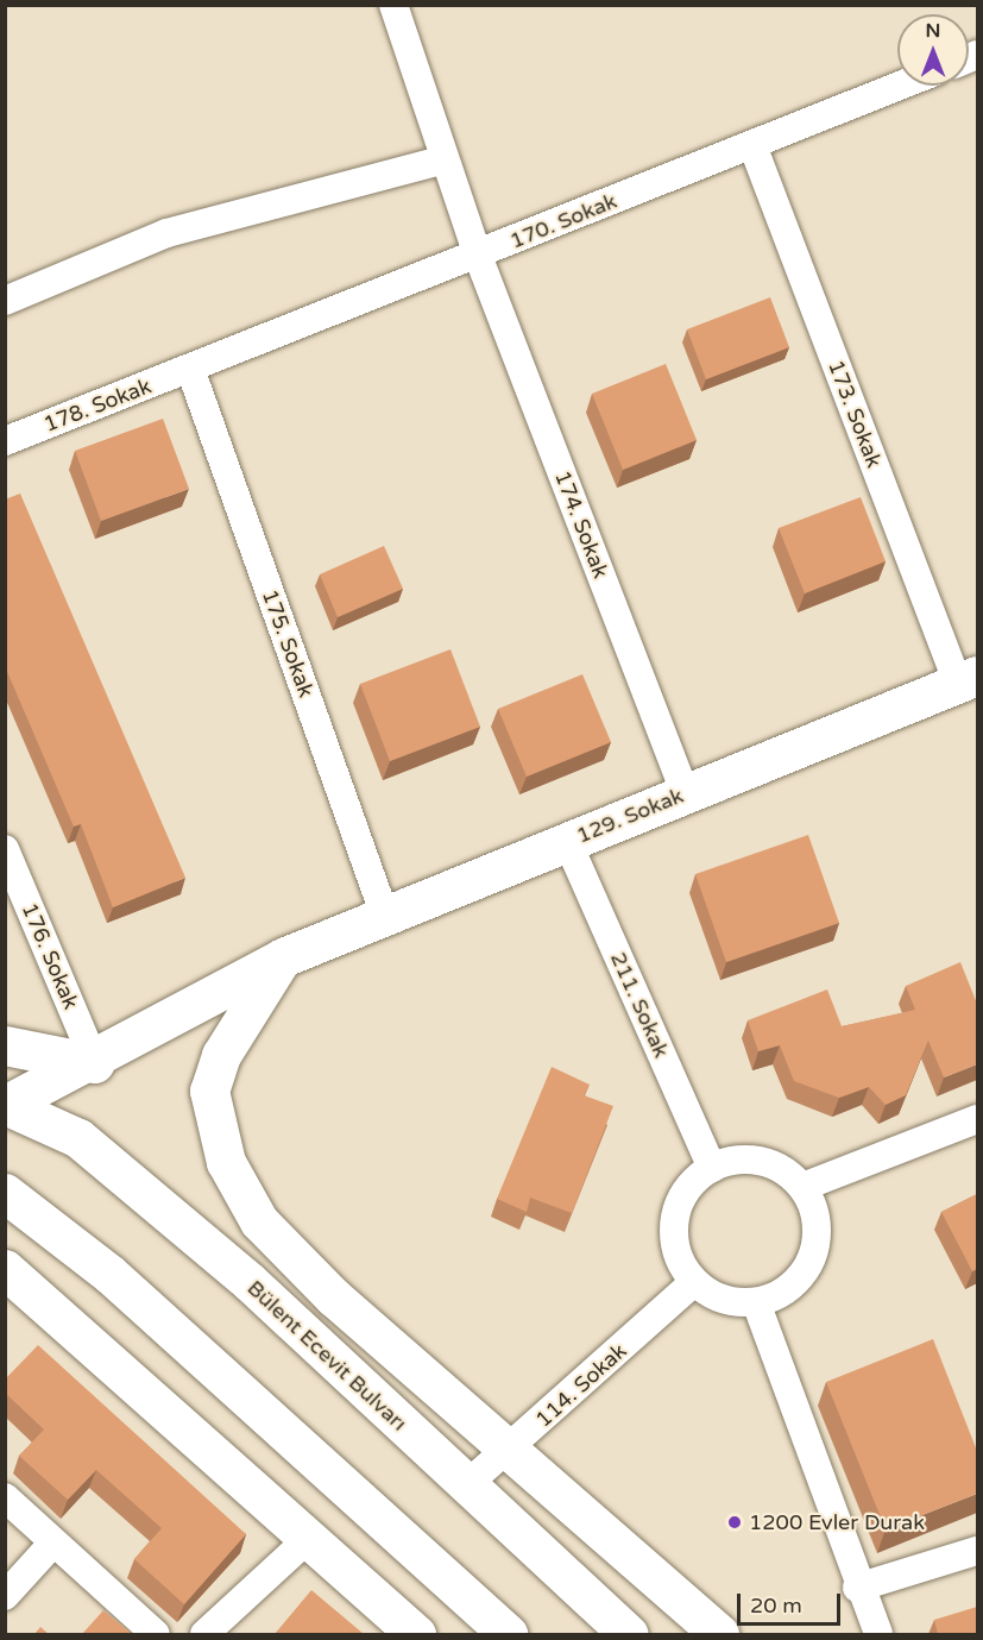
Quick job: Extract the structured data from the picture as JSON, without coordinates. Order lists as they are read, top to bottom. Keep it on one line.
{"streets":{"street":["170. Sokak","178. Sokak","173. Sokak","174. Sokak","175. Sokak","129. Sokak","176. Sokak","211. Sokak","Bülent Ecevit Bulvarı","114. Sokak"]},"crossings":[["170. Sokak","178. Sokak"],["170. Sokak","173. Sokak"],["170. Sokak","174. Sokak"],["170. Sokak","175. Sokak"],["178. Sokak","175. Sokak"],["173. Sokak","129. Sokak"],["174. Sokak","129. Sokak"],["175. Sokak","129. Sokak"],["129. Sokak","176. Sokak"],["129. Sokak","211. Sokak"],["129. Sokak","Bülent Ecevit Bulvarı"],["211. Sokak","114. Sokak"],["Bülent Ecevit Bulvarı","114. Sokak"]],"places":["1200 Evler Durak"],"scale_bar":"20 m","north":"top"}
